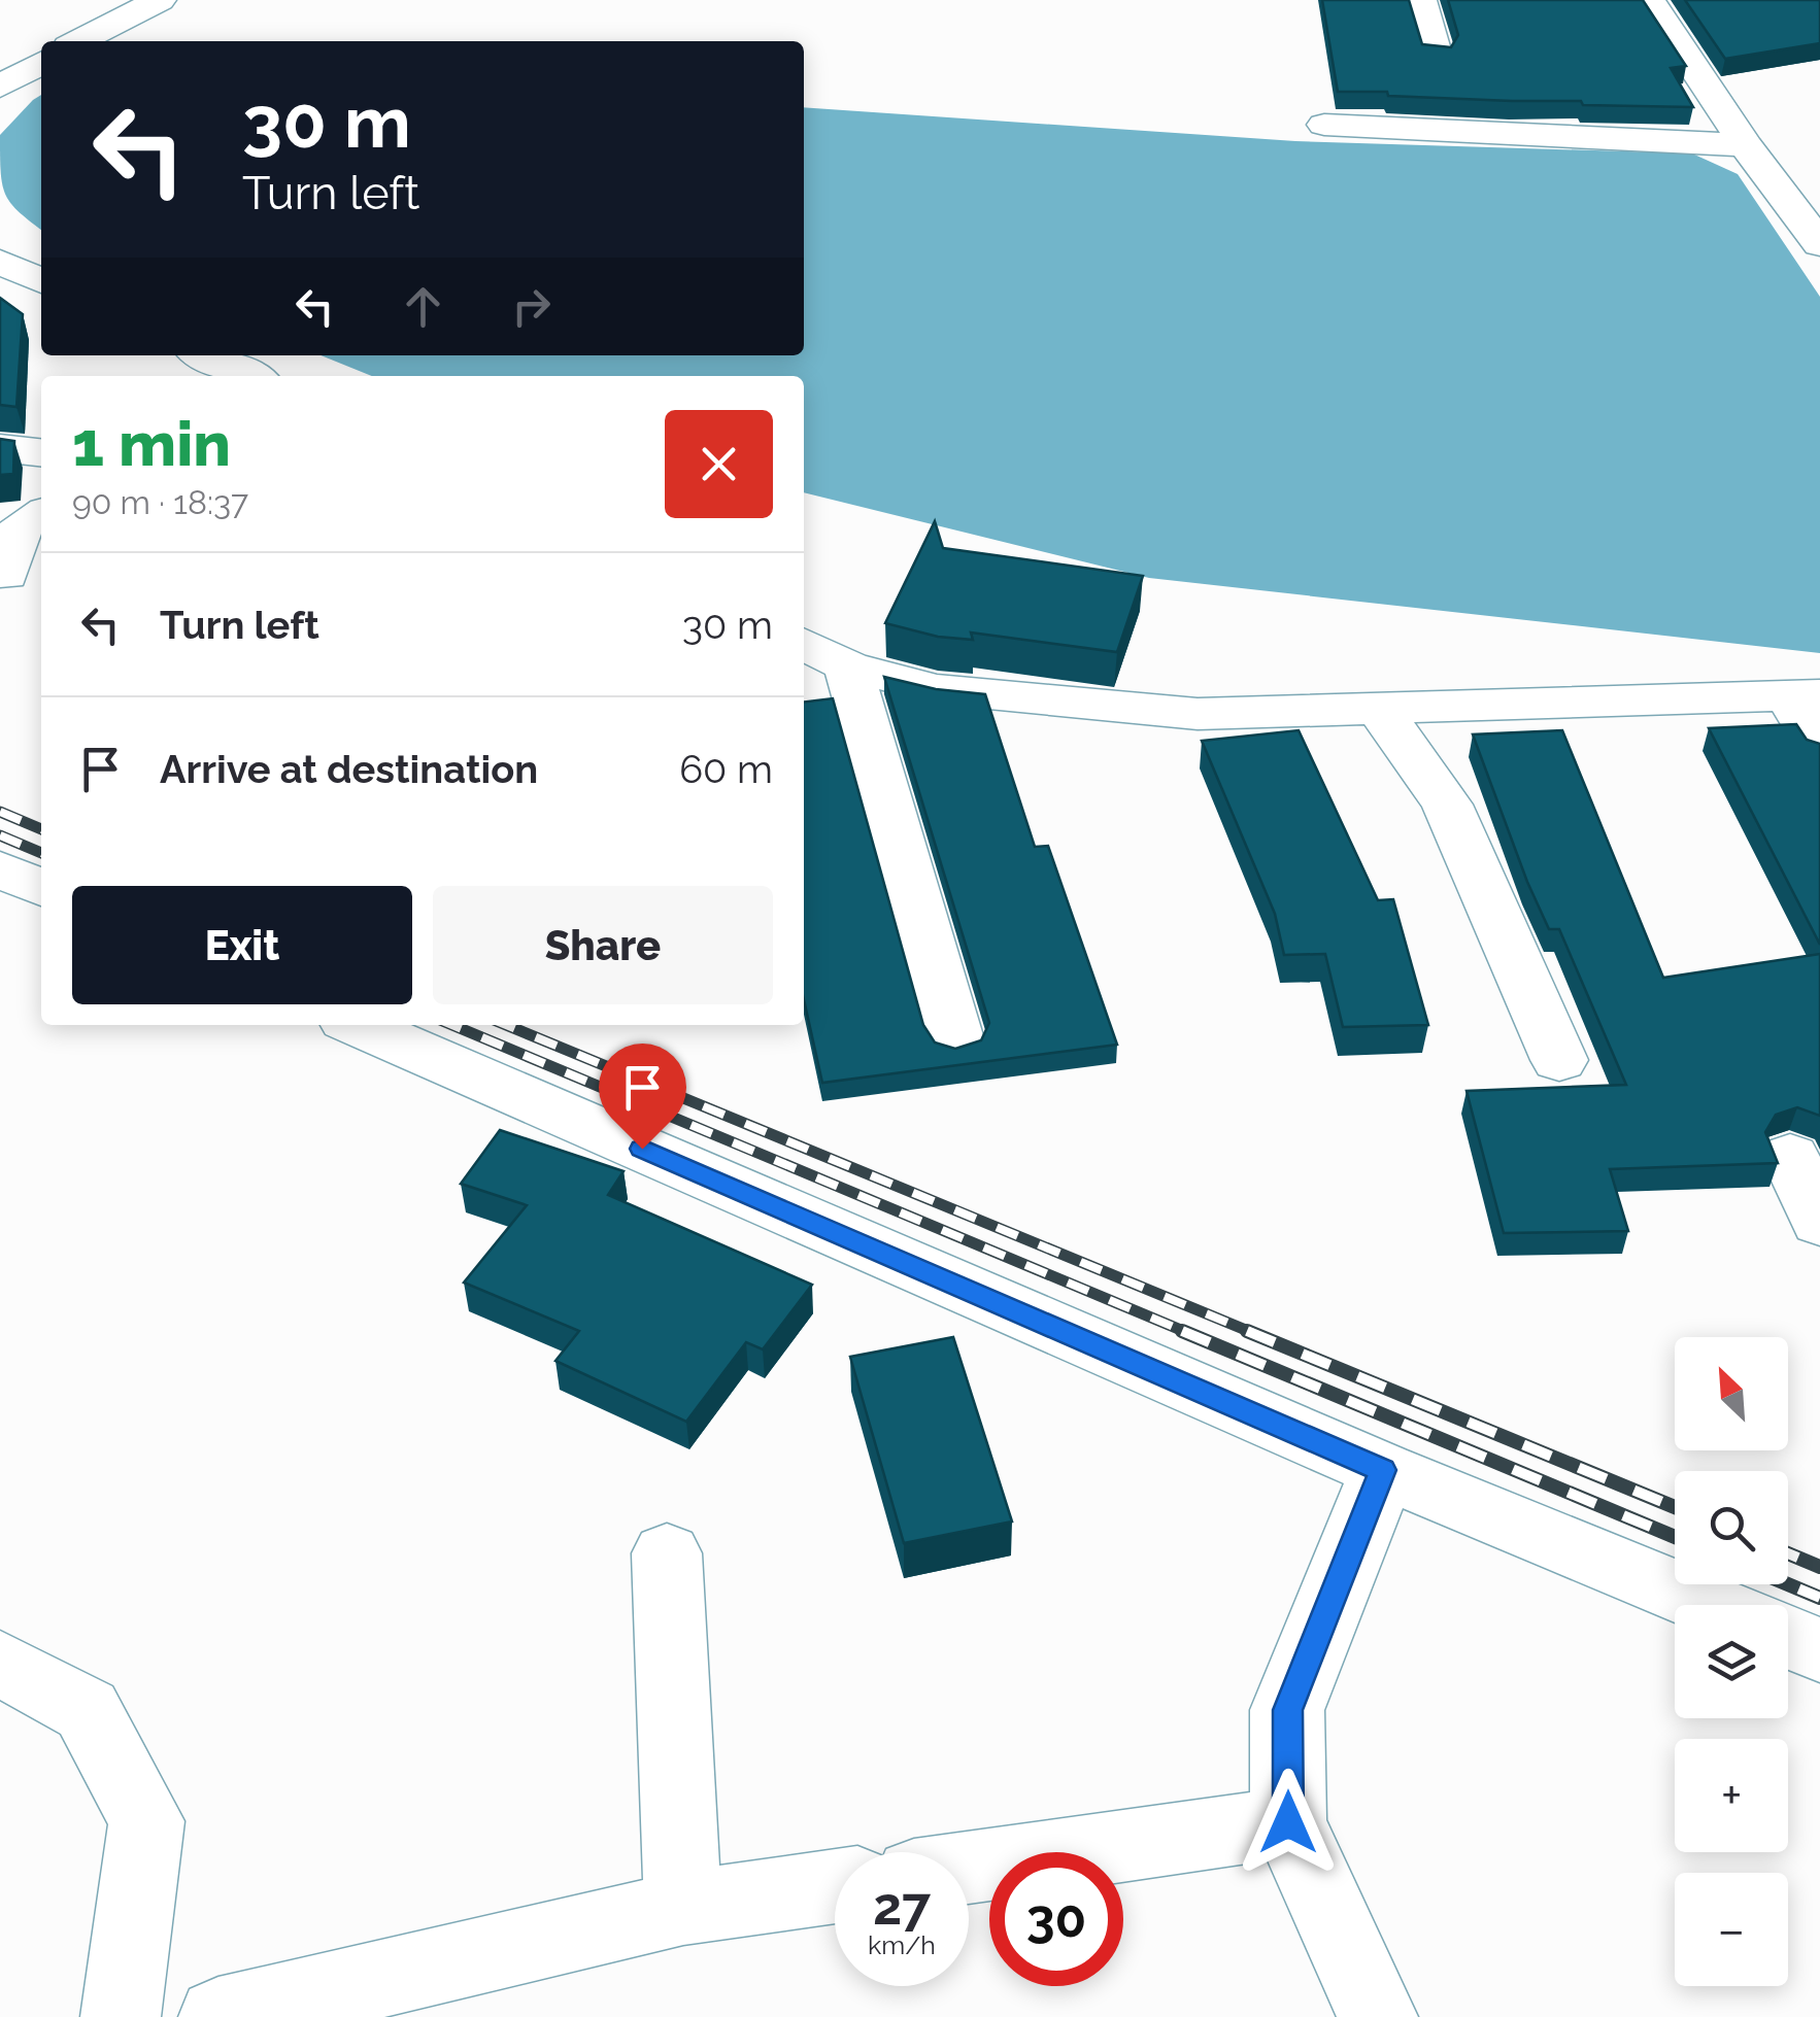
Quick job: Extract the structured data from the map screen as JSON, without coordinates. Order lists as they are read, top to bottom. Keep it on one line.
{"north":"top left","page":{"turn":["30 m","Turn left"],"heading":["1 min","90 m · 18:37"],"list":[{"name":"Turn left","value":"30 m"},{"name":"Arrive at destination","value":"60 m"}],"buttons":["Exit","Share"],"map_buttons":["+","−"],"speed":"27 km/h","limit":"30"}}
